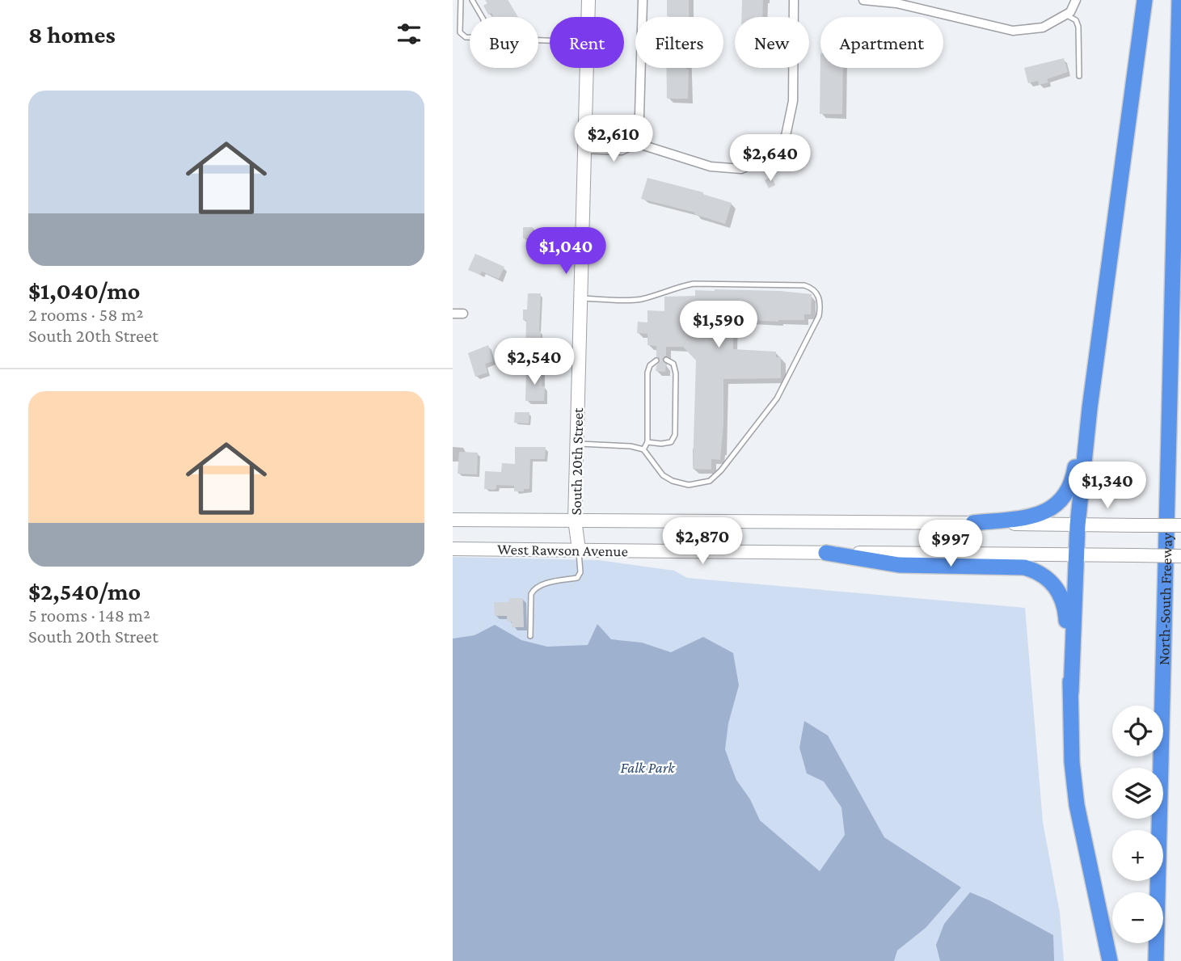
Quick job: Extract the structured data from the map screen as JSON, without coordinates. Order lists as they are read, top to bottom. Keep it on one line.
{"streets":{"highway":["North-South Freeway"],"main road":["South 20th Street","West Rawson Avenue"]},"crossings":[["South 20th Street","West Rawson Avenue"]],"parks":["Falk Park"],"page":{"heading":"8 homes","chip":["Buy","Rent","Filters","New","Apartment"],"list":[{"name":"$1,040/mo","note":"2 rooms · 58 m² · South 20th Street"},{"name":"$2,540/mo","note":"5 rooms · 148 m² · South 20th Street"}],"price":["$2,610","$2,640","$1,040","$1,590","$2,540","$1,340","$2,870","$997"],"map_buttons":["+","−"]}}
